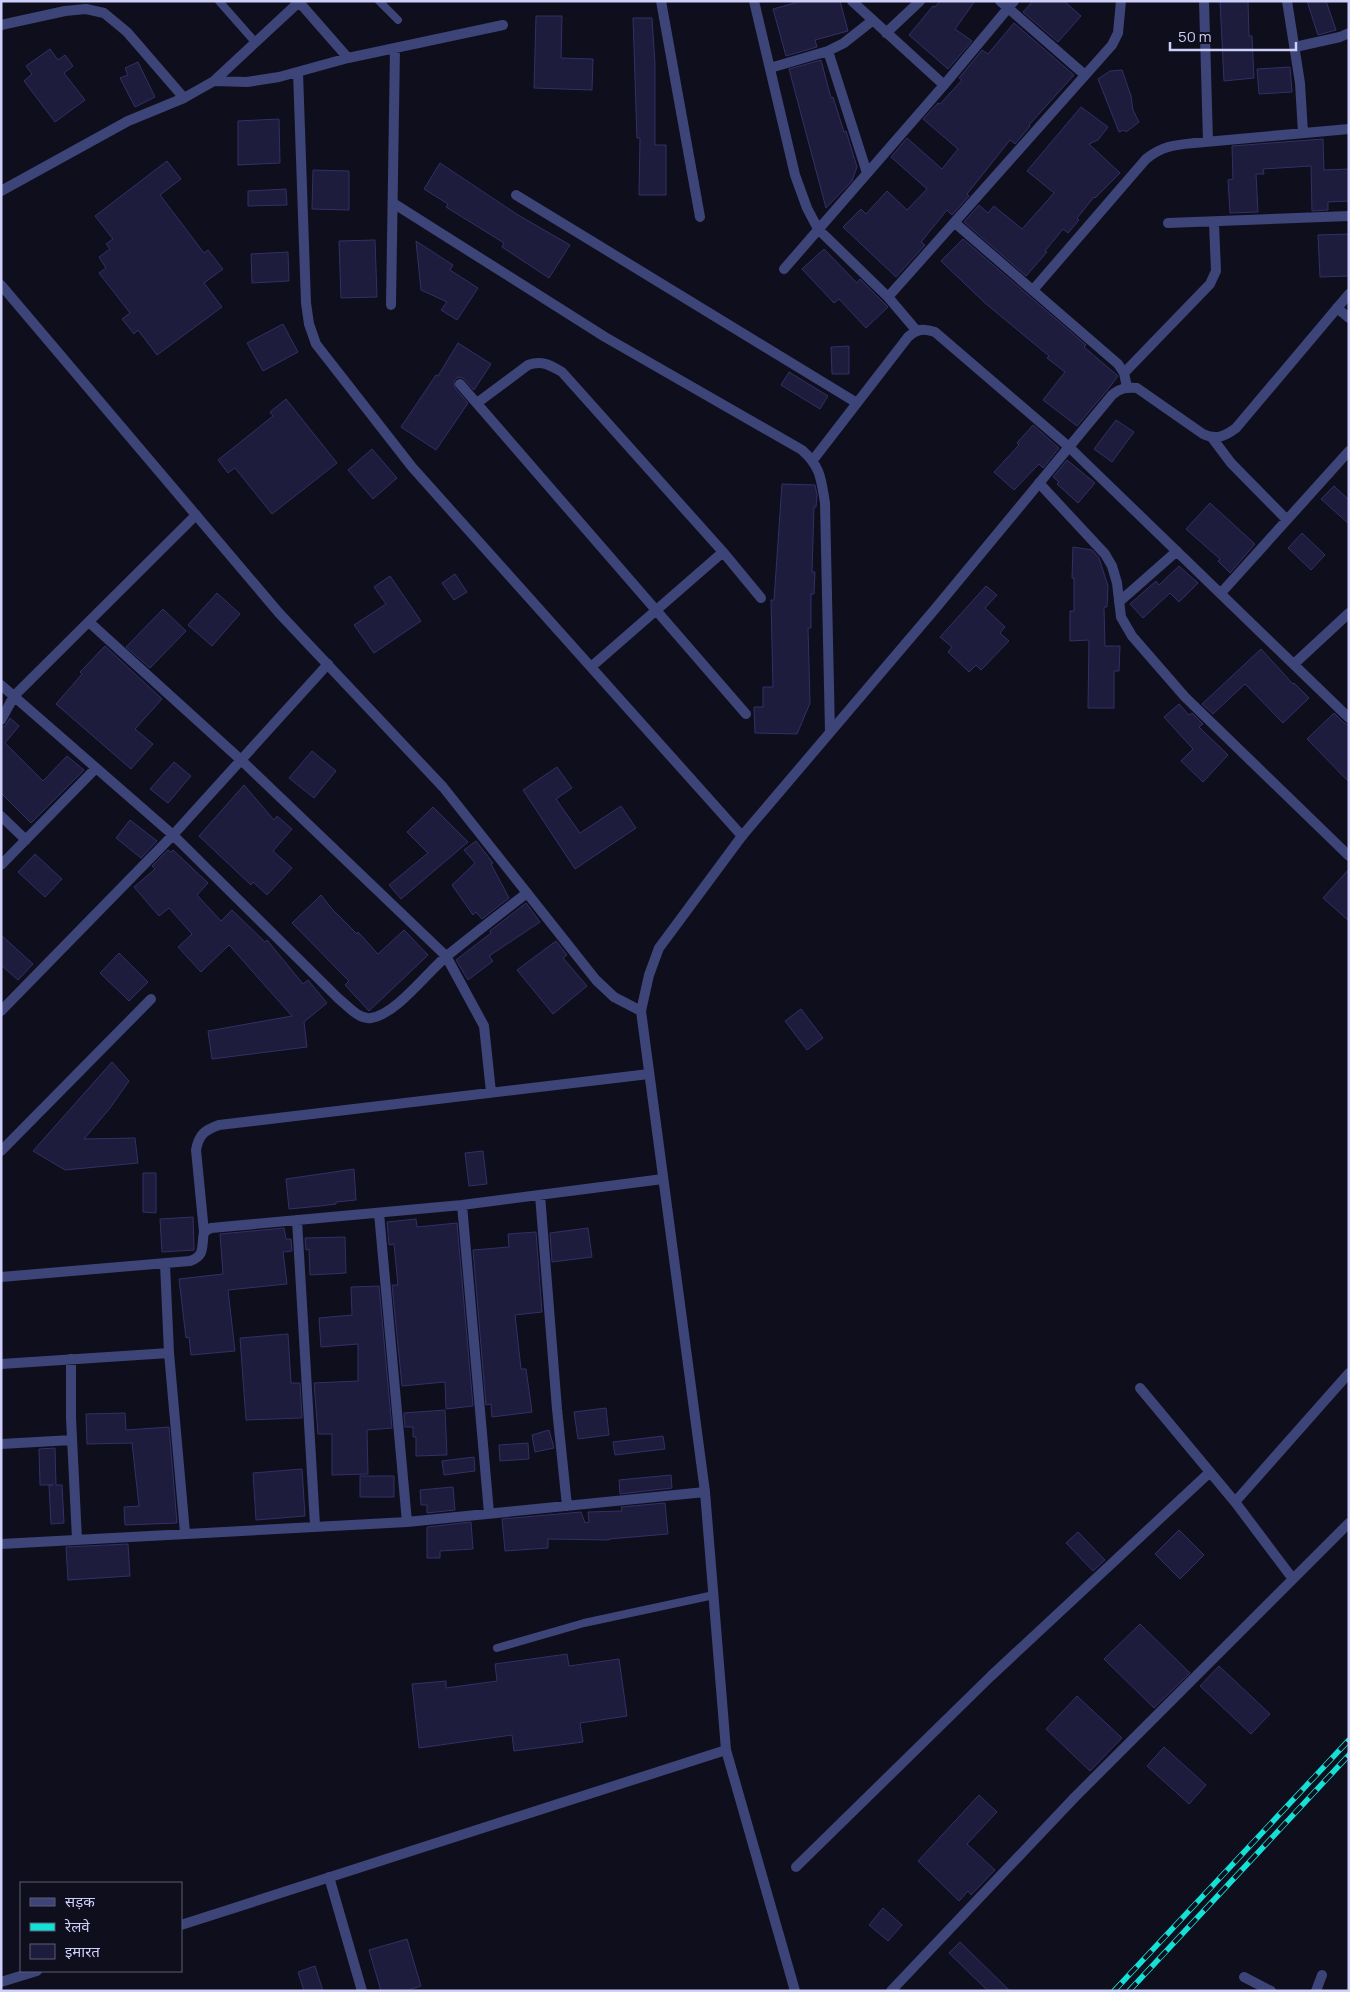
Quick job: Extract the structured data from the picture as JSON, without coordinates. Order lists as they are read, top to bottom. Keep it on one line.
{"legend":["सड़क","रेलवे","इमारत"],"scale_bar":"50 m"}
